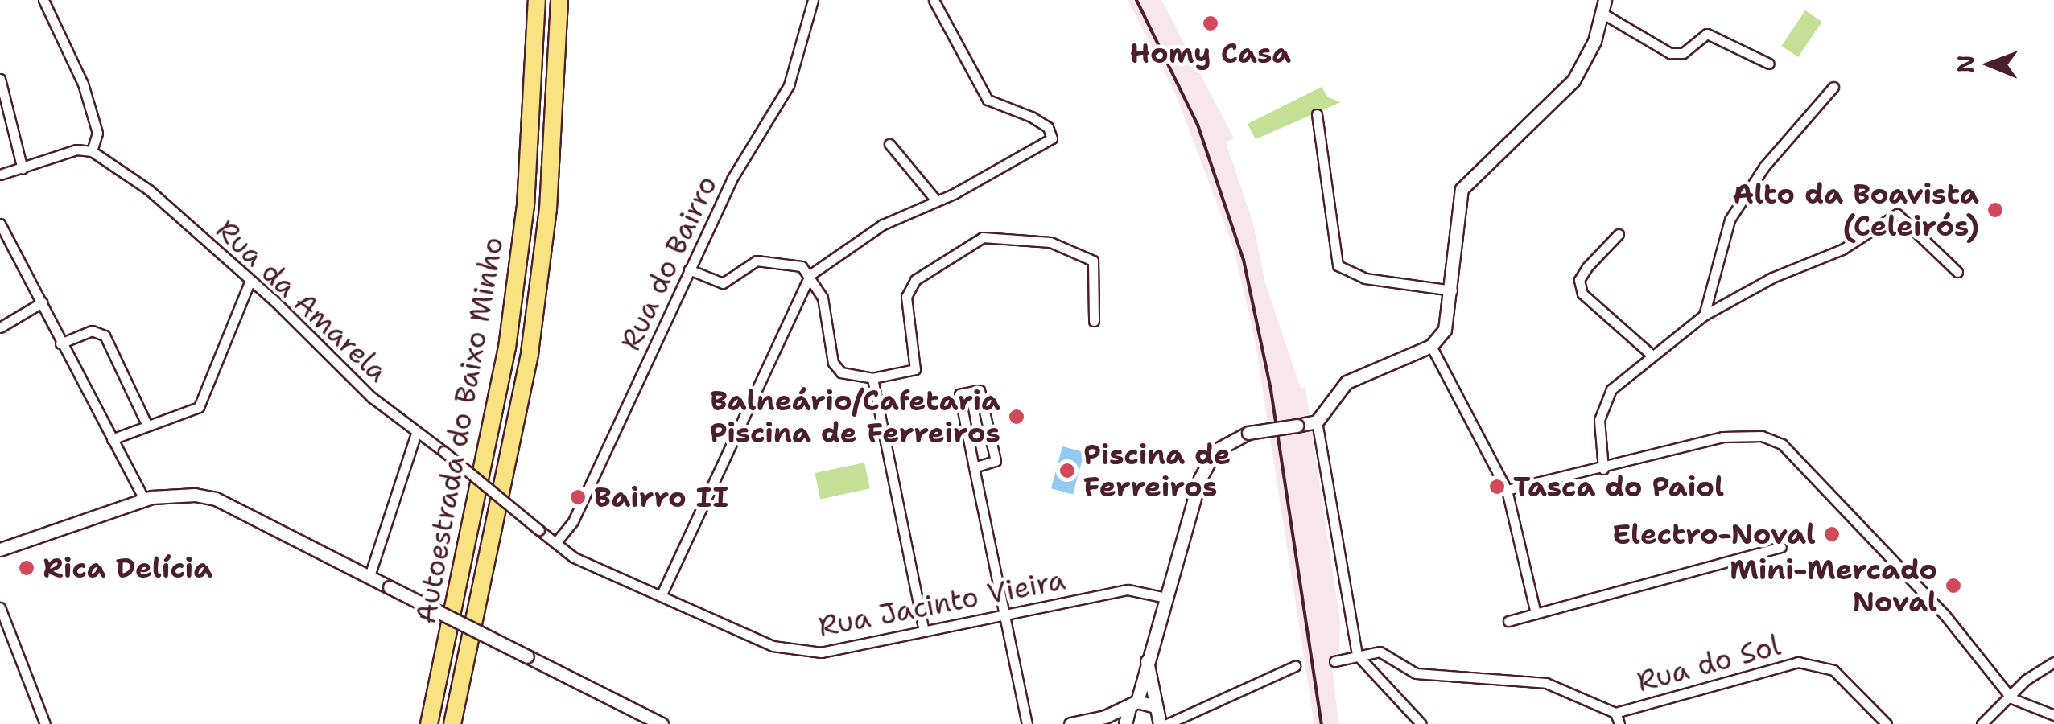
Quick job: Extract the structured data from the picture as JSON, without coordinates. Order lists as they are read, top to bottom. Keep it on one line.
{"streets":{"highway":["Autoestrada do Baixo Minho"],"street":["Rua do Bairro","Rua da Amarela","Rua Jacinto Vieira","Rua do Sol"]},"crossings":[["Rua do Bairro","Rua da Amarela"],["Rua do Bairro","Rua Jacinto Vieira"],["Rua da Amarela","Rua Jacinto Vieira"]],"places":["Homy Casa","Alto da Boavista (Celeirós)","Balneário/Cafetaria Piscina de Ferreiros","Piscina de Ferreiros","Tasca do Paiol","Bairro II","Electro-Noval","Rica Delícia","Mini-Mercado Noval"],"north":"left"}
